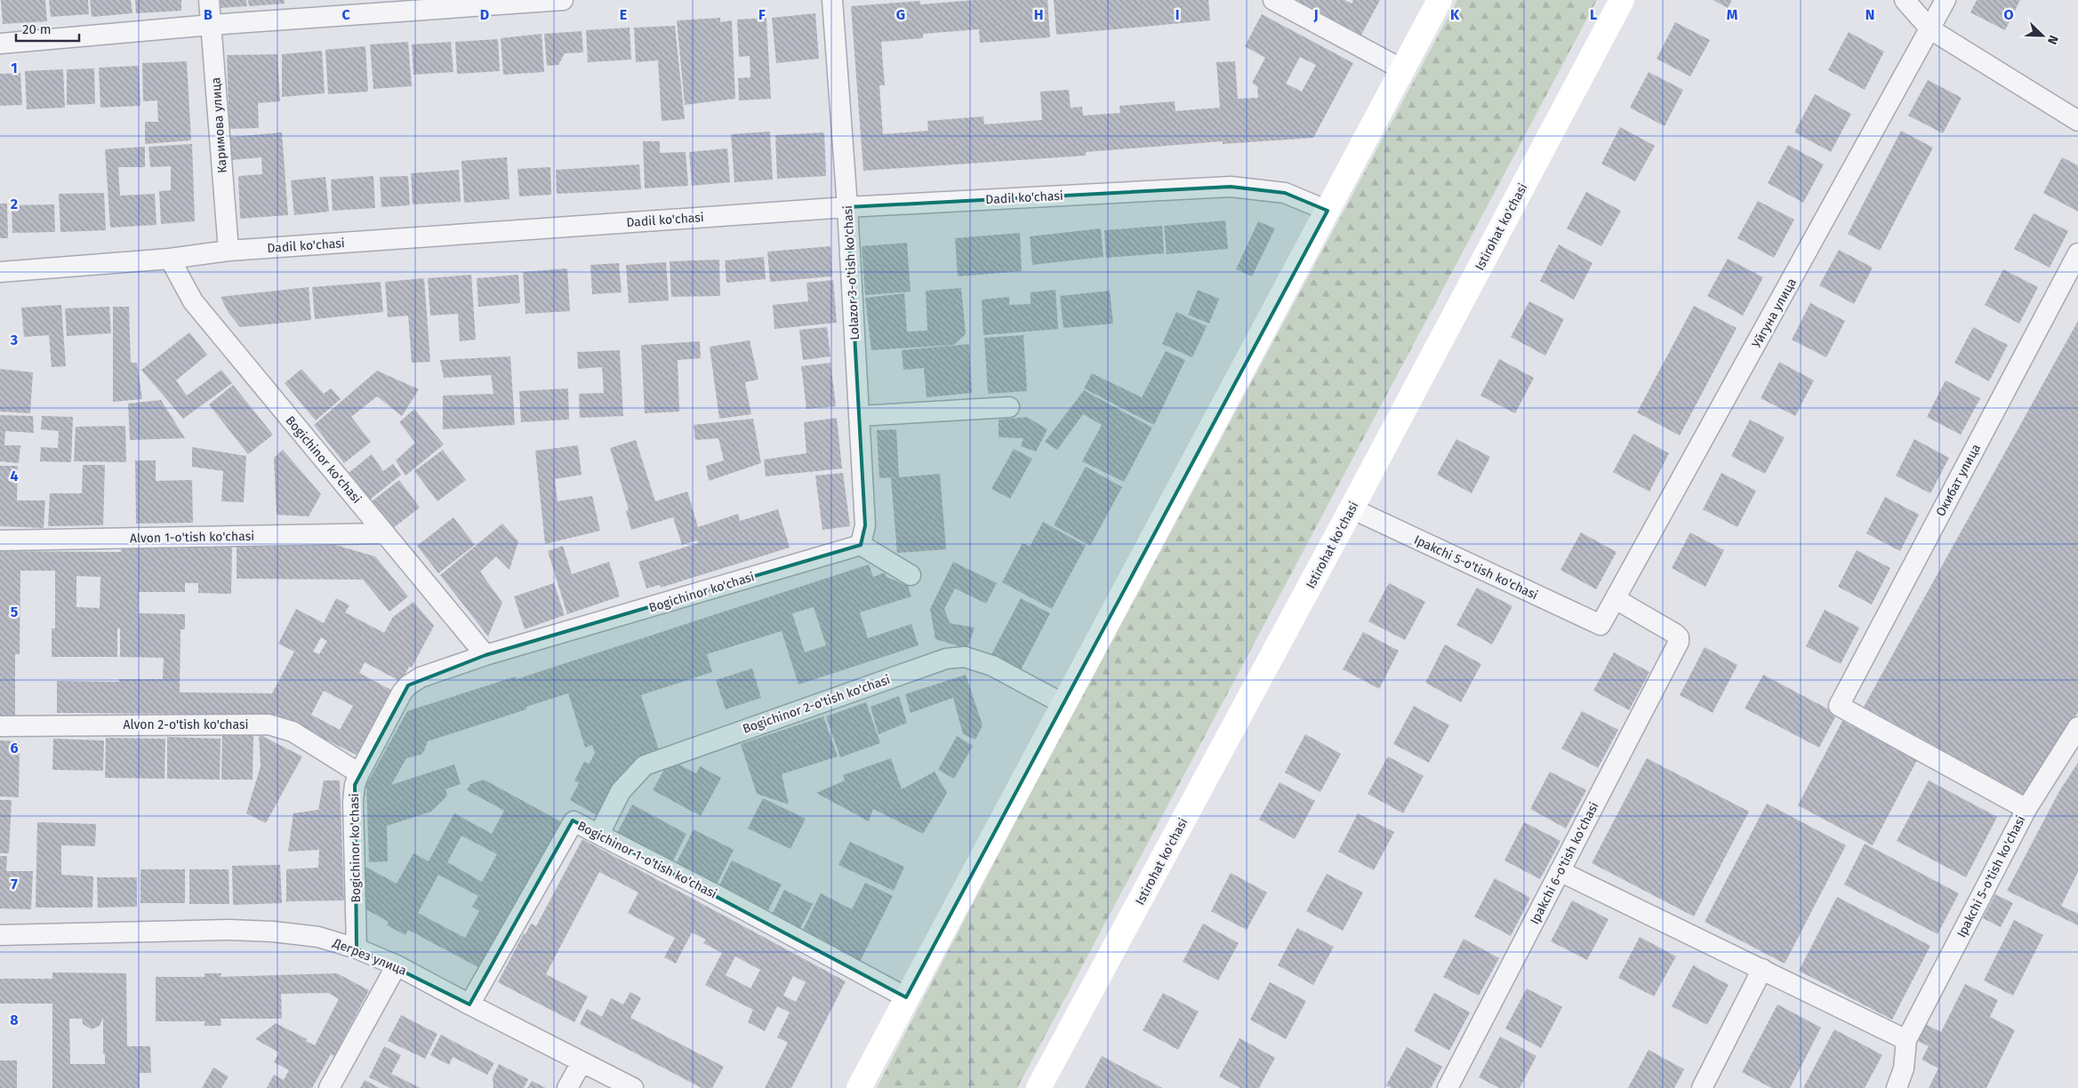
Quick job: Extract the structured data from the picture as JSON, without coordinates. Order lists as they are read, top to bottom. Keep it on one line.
{"streets":{"main road":["Istirohat ko'chasi"],"street":["Каримова улица","Dadil ko'chasi","Lolazor 3-o'tish ko'chasi","Уйгуна улица","Bogichinor ko'chasi","Окибат улица","Alvon 1-o'tish ko'chasi","Ipakchi 5-o'tish ko'chasi","Bogichinor 2-o'tish ko'chasi","Alvon 2-o'tish ko'chasi","Bogichinor 1-o'tish ko'chasi","Ipakchi 6-o'tish ko'chasi","Дегрез улица"]},"crossings":[["Каримова улица","Dadil ko'chasi"],["Dadil ko'chasi","Lolazor 3-o'tish ko'chasi"],["Dadil ko'chasi","Bogichinor ko'chasi"],["Istirohat ko'chasi","Ipakchi 5-o'tish ko'chasi"],["Lolazor 3-o'tish ko'chasi","Bogichinor ko'chasi"],["Уйгуна улица","Ipakchi 5-o'tish ko'chasi"],["Уйгуна улица","Ipakchi 6-o'tish ko'chasi"],["Bogichinor ko'chasi","Alvon 1-o'tish ko'chasi"],["Bogichinor ko'chasi","Alvon 2-o'tish ko'chasi"],["Bogichinor ko'chasi","Дегрез улица"],["Окибат улица","Ipakchi 5-o'tish ko'chasi"],["Bogichinor 2-o'tish ko'chasi","Bogichinor 1-o'tish ko'chasi"],["Bogichinor 1-o'tish ko'chasi","Дегрез улица"]],"scale_bar":"20 m","north":"bottom right","grid":{"columns":["B","C","D","E","F","G","H","I","J","K","L","M","N","O"],"rows":["1","2","3","4","5","6","7","8"]}}
